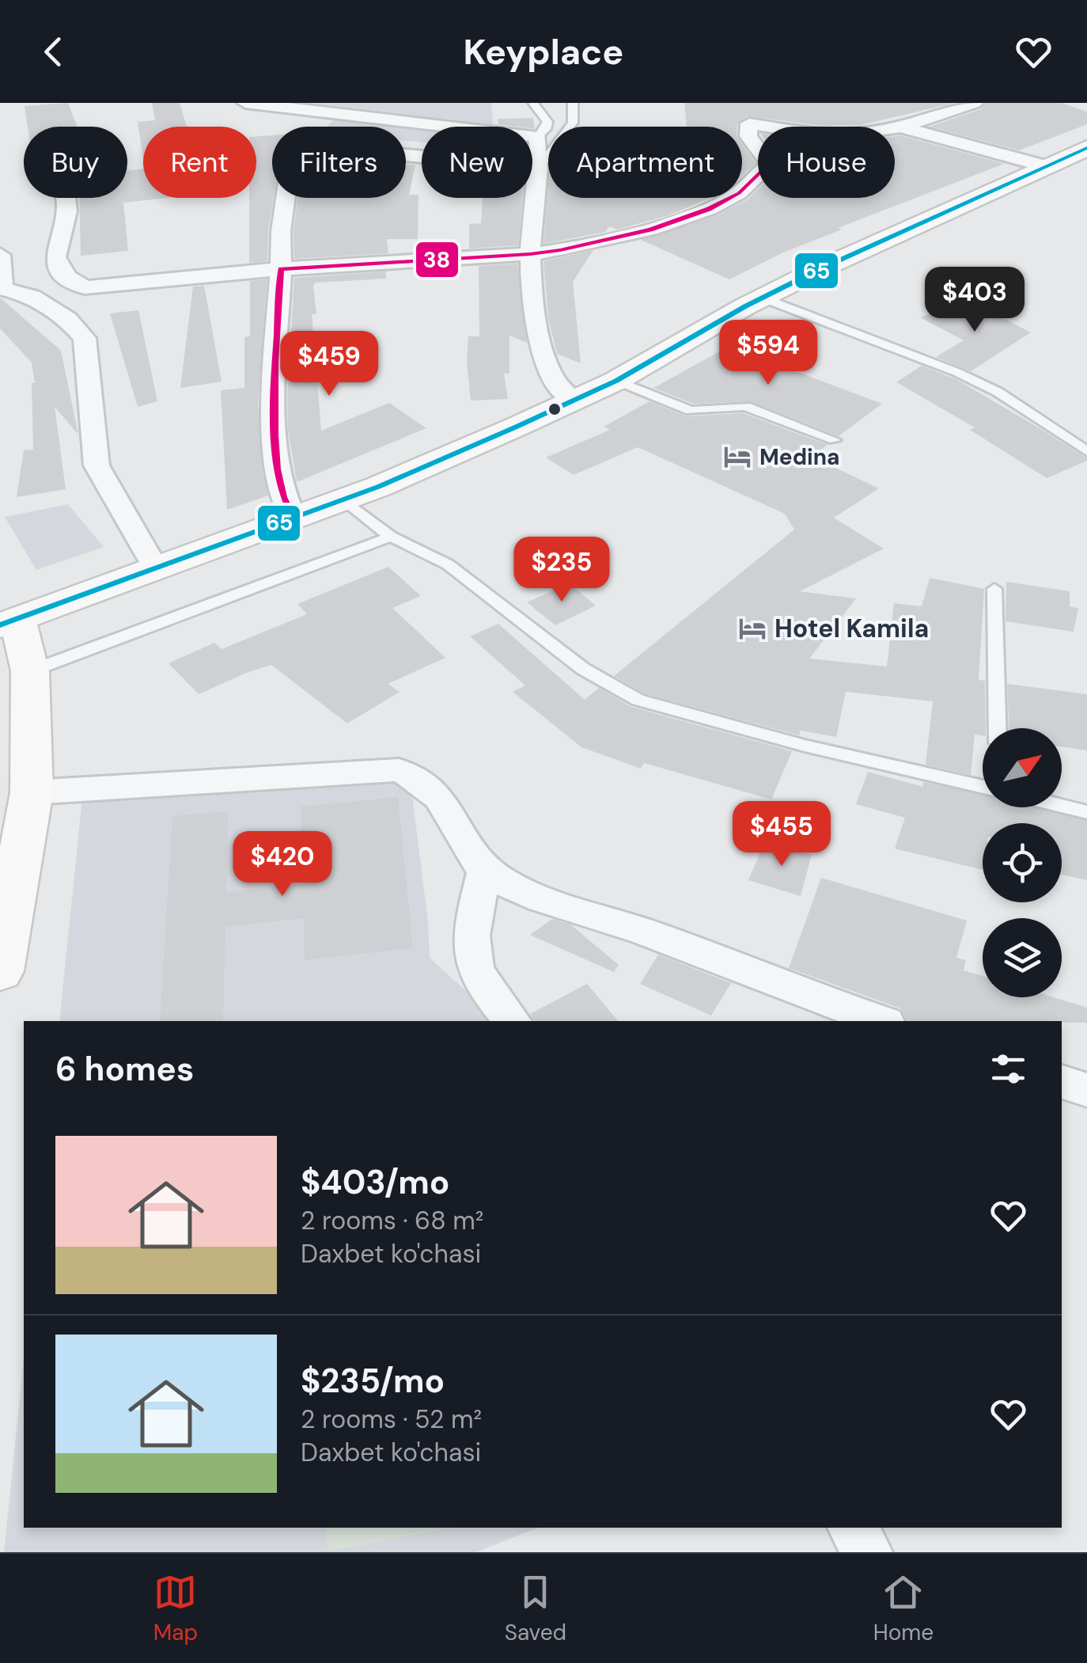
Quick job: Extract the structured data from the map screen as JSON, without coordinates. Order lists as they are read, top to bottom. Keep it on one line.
{"places":{"hotel":["Medina","Hotel Kamila"]},"lines":["transit line 65","transit line 38"],"north":"top right","page":{"header":"Keyplace","chip":["Buy","Rent","Filters","New","Apartment","House"],"price":["$403","$594","$459","$235","$455","$420"],"heading":"6 homes","list":[{"name":"$403/mo","note":"2 rooms · 68 m² · Daxbet ko'chasi"},{"name":"$235/mo","note":"2 rooms · 52 m² · Daxbet ko'chasi"}],"tabs":["Map","Saved","Home"]}}
